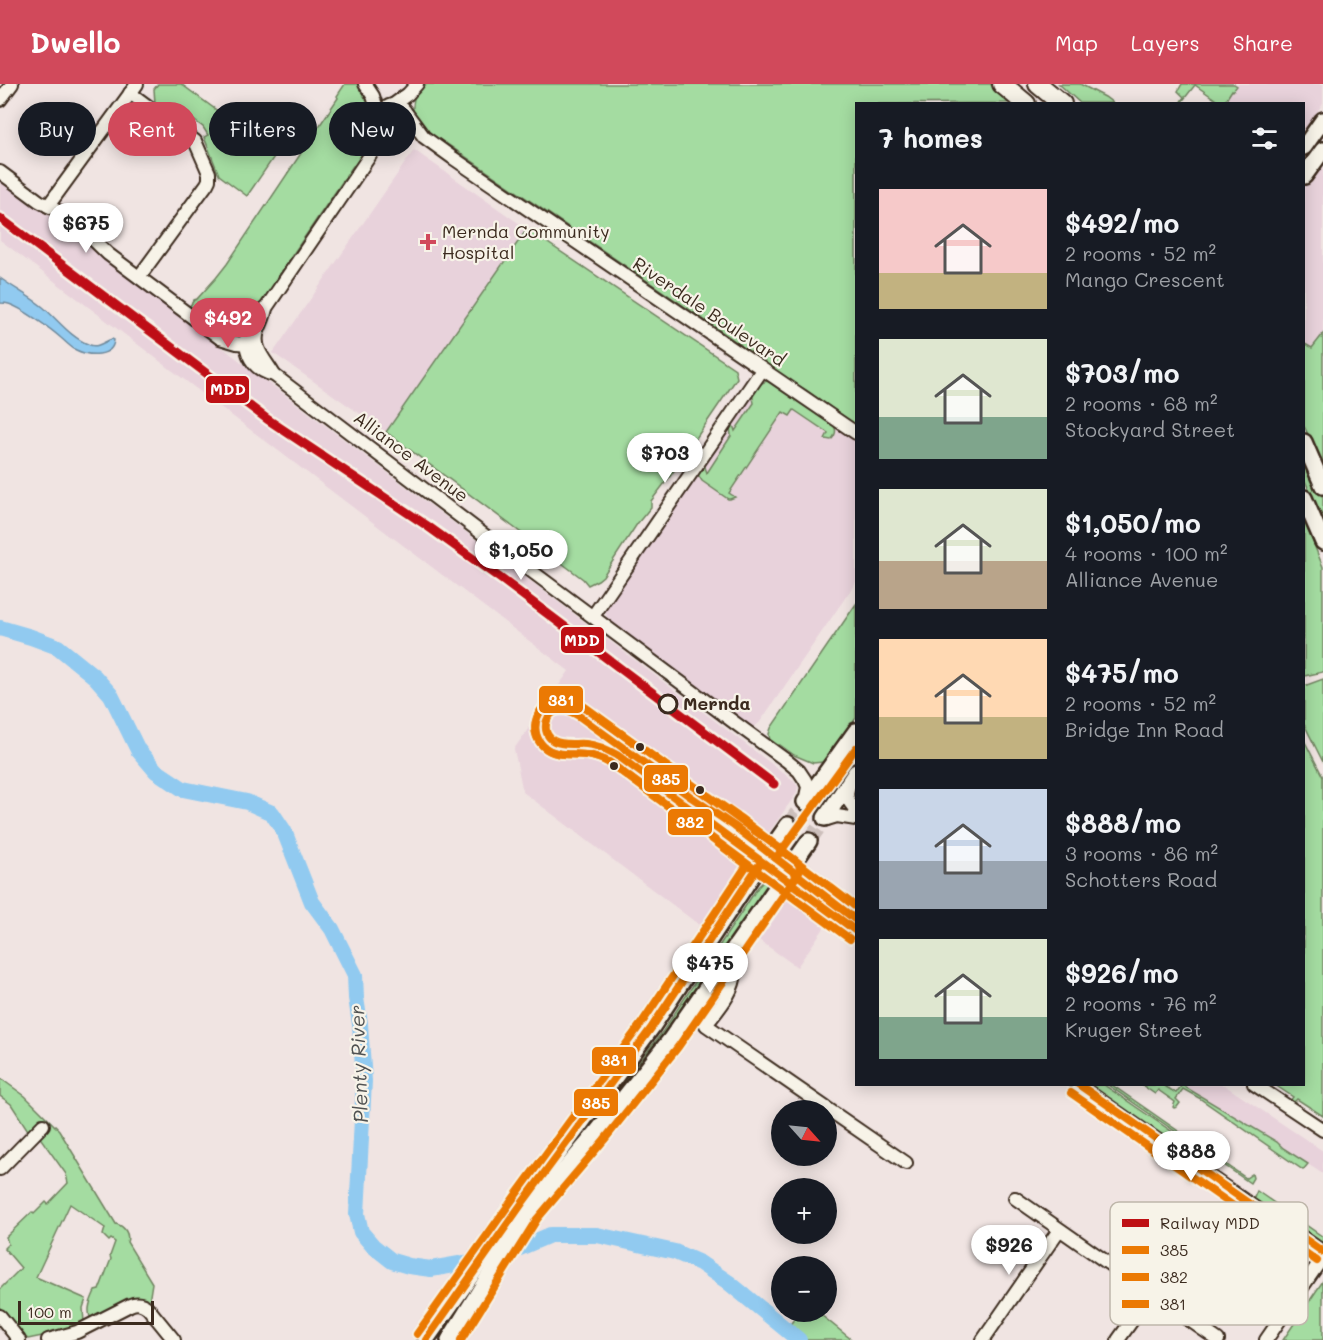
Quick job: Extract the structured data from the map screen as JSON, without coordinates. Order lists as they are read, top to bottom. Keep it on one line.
{"streets":{"street":["Riverdale Boulevard","Alliance Avenue"]},"water":["Plenty River"],"places":{"health":["Mernda Community Hospital"],"other":["Mernda"]},"lines":["rail line MDD","transit line 382","transit line 381","transit line 385"],"legend":["Railway MDD","385","382","381"],"scale_bar":"100 m","north":"bottom right","page":{"header":"Dwello","nav":["Map","Layers","Share"],"chip":["Buy","Rent","Filters","New"],"heading":"7 homes","list":[{"name":"$492/mo","note":"2 rooms · 52 m² · Mango Crescent"},{"name":"$703/mo","note":"2 rooms · 68 m² · Stockyard Street"},{"name":"$1,050/mo","note":"4 rooms · 100 m² · Alliance Avenue"},{"name":"$475/mo","note":"2 rooms · 52 m² · Bridge Inn Road"},{"name":"$888/mo","note":"3 rooms · 86 m² · Schotters Road"},{"name":"$926/mo","note":"2 rooms · 76 m² · Kruger Street"}],"price":["$675","$492","$703","$1,050","$475","$888","$926"],"map_buttons":["+","−"],"scale":"100 m"}}
